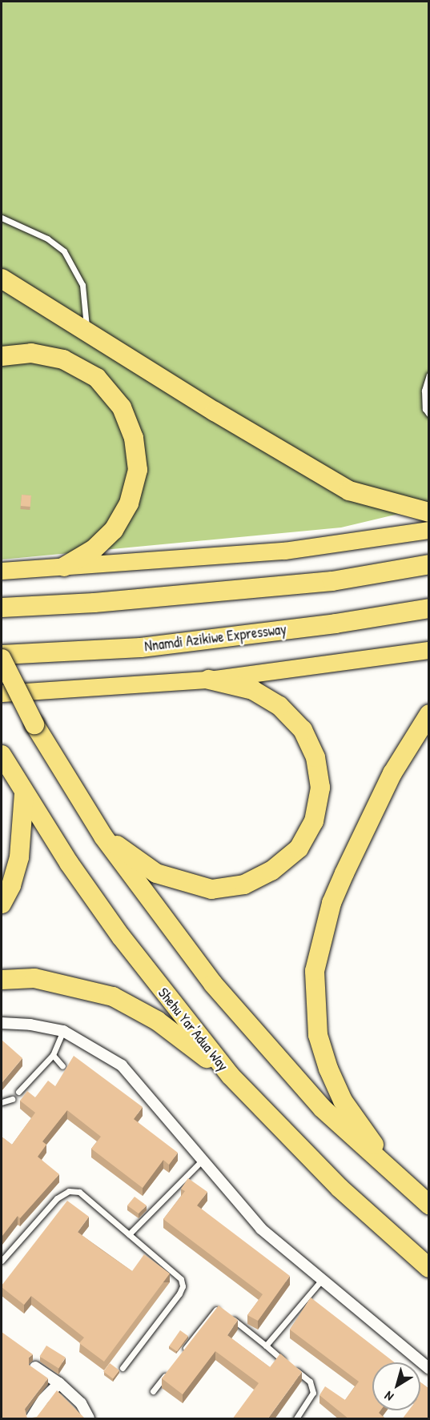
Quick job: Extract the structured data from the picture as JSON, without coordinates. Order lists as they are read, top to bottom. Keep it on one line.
{"streets":{"highway":["Nnamdi Azikiwe Expressway","Shehu Yar'Adua Way"]},"north":"bottom left"}
